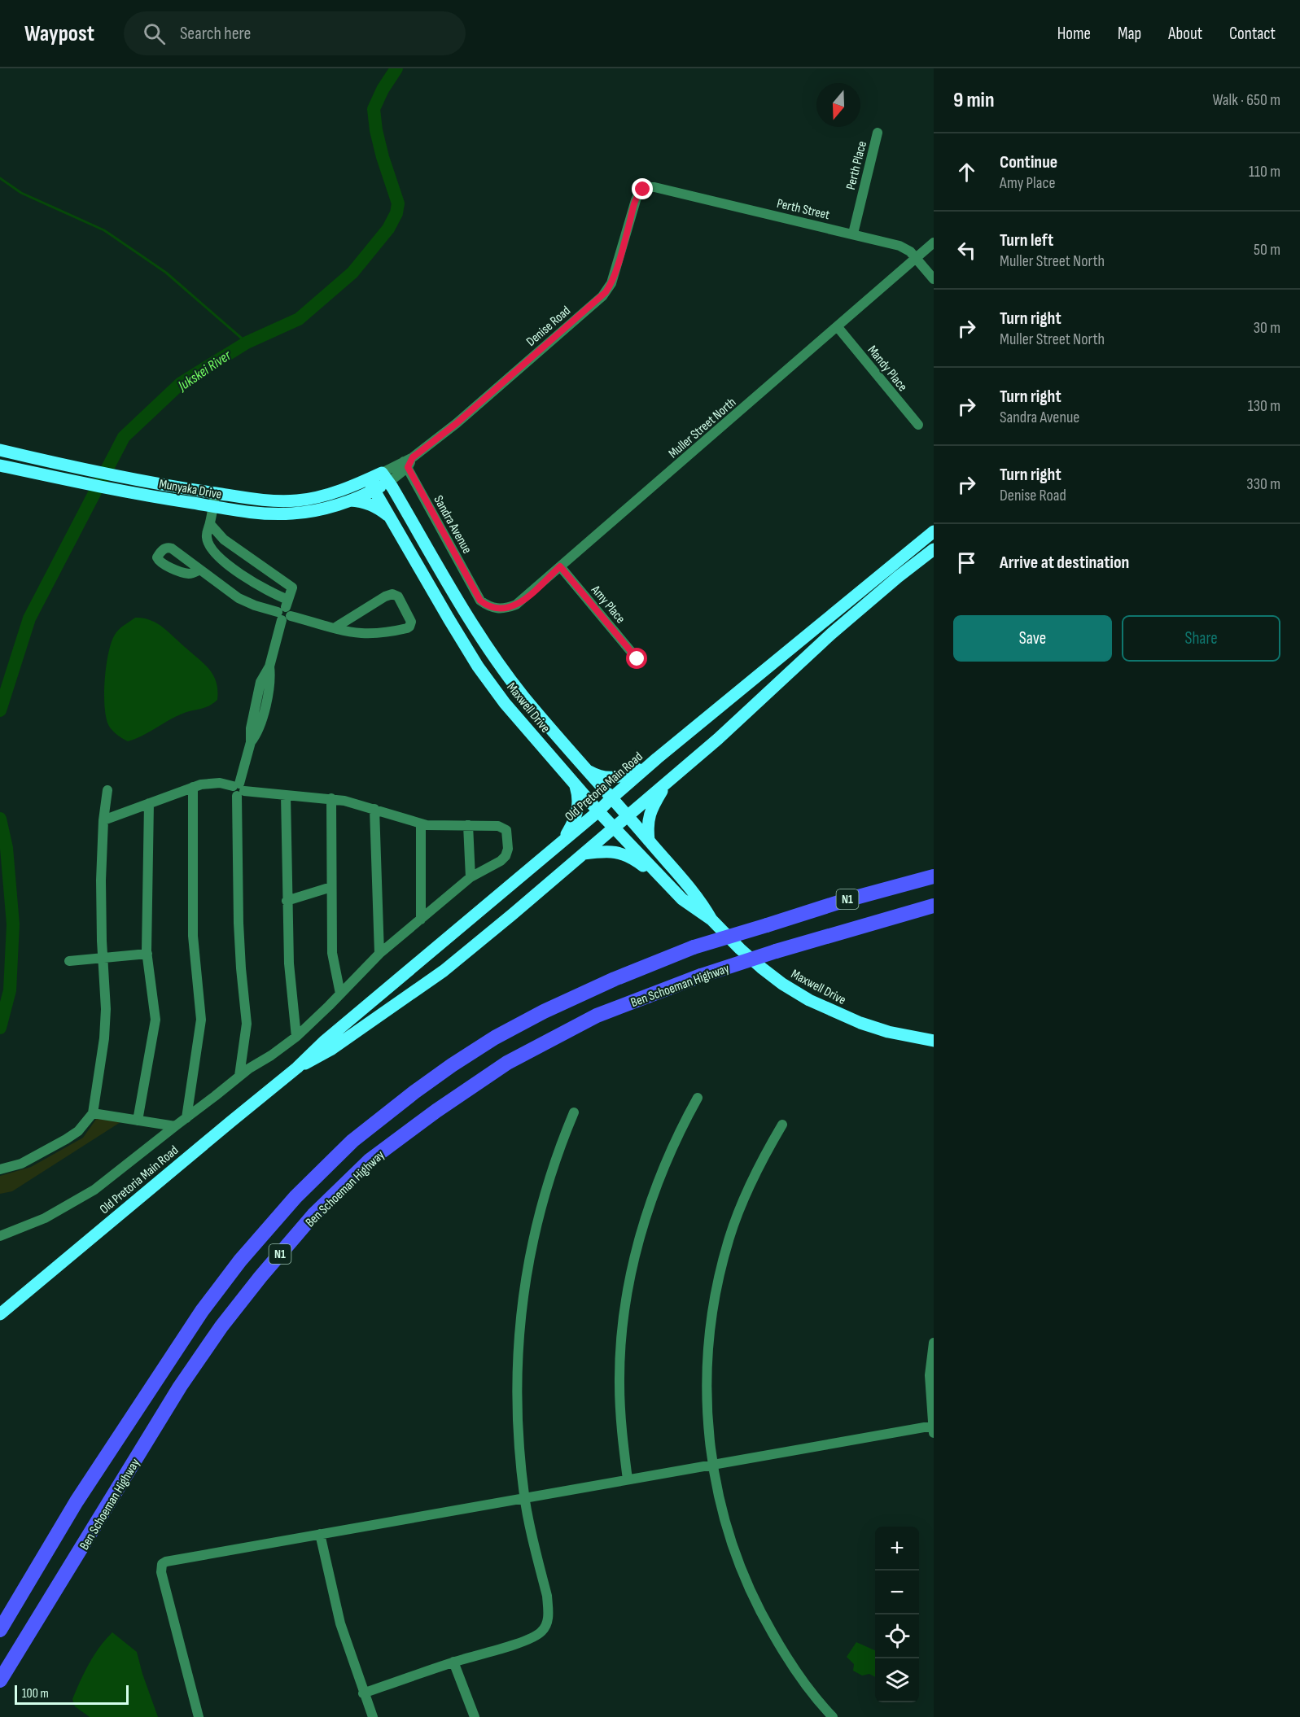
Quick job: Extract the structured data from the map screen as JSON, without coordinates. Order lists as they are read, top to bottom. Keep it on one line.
{"streets":{"highway":["N1","Ben Schoeman Highway"],"main road":["Munyaka Drive","Maxwell Drive","Old Pretoria Main Road"],"street":["Perth Place","Perth Street","Denise Road","Mandy Place","Muller Street North","Sandra Avenue","Amy Place"]},"crossings":[["Perth Place","Perth Street"],["Perth Street","Denise Road"],["Perth Street","Muller Street North"],["Denise Road","Sandra Avenue"],["Denise Road","Maxwell Drive"],["Mandy Place","Muller Street North"],["Muller Street North","Sandra Avenue"],["Muller Street North","Amy Place"],["Munyaka Drive","Maxwell Drive"],["Maxwell Drive","Old Pretoria Main Road"]],"water":["Jukskei River"],"scale_bar":"100 m","north":"bottom","page":{"header":"Waypost","search":"Search here","nav":["Home","Map","About","Contact"],"heading":["9 min","Walk · 650 m"],"list":[["Continue","Amy Place","110 m"],["Turn left","Muller Street North","50 m"],["Turn right","Muller Street North","30 m"],["Turn right","Sandra Avenue","130 m"],["Turn right","Denise Road","330 m"],"Arrive at destination"],"buttons":["Save","Share"],"map_buttons":["+","−"],"scale":"100 m"}}
